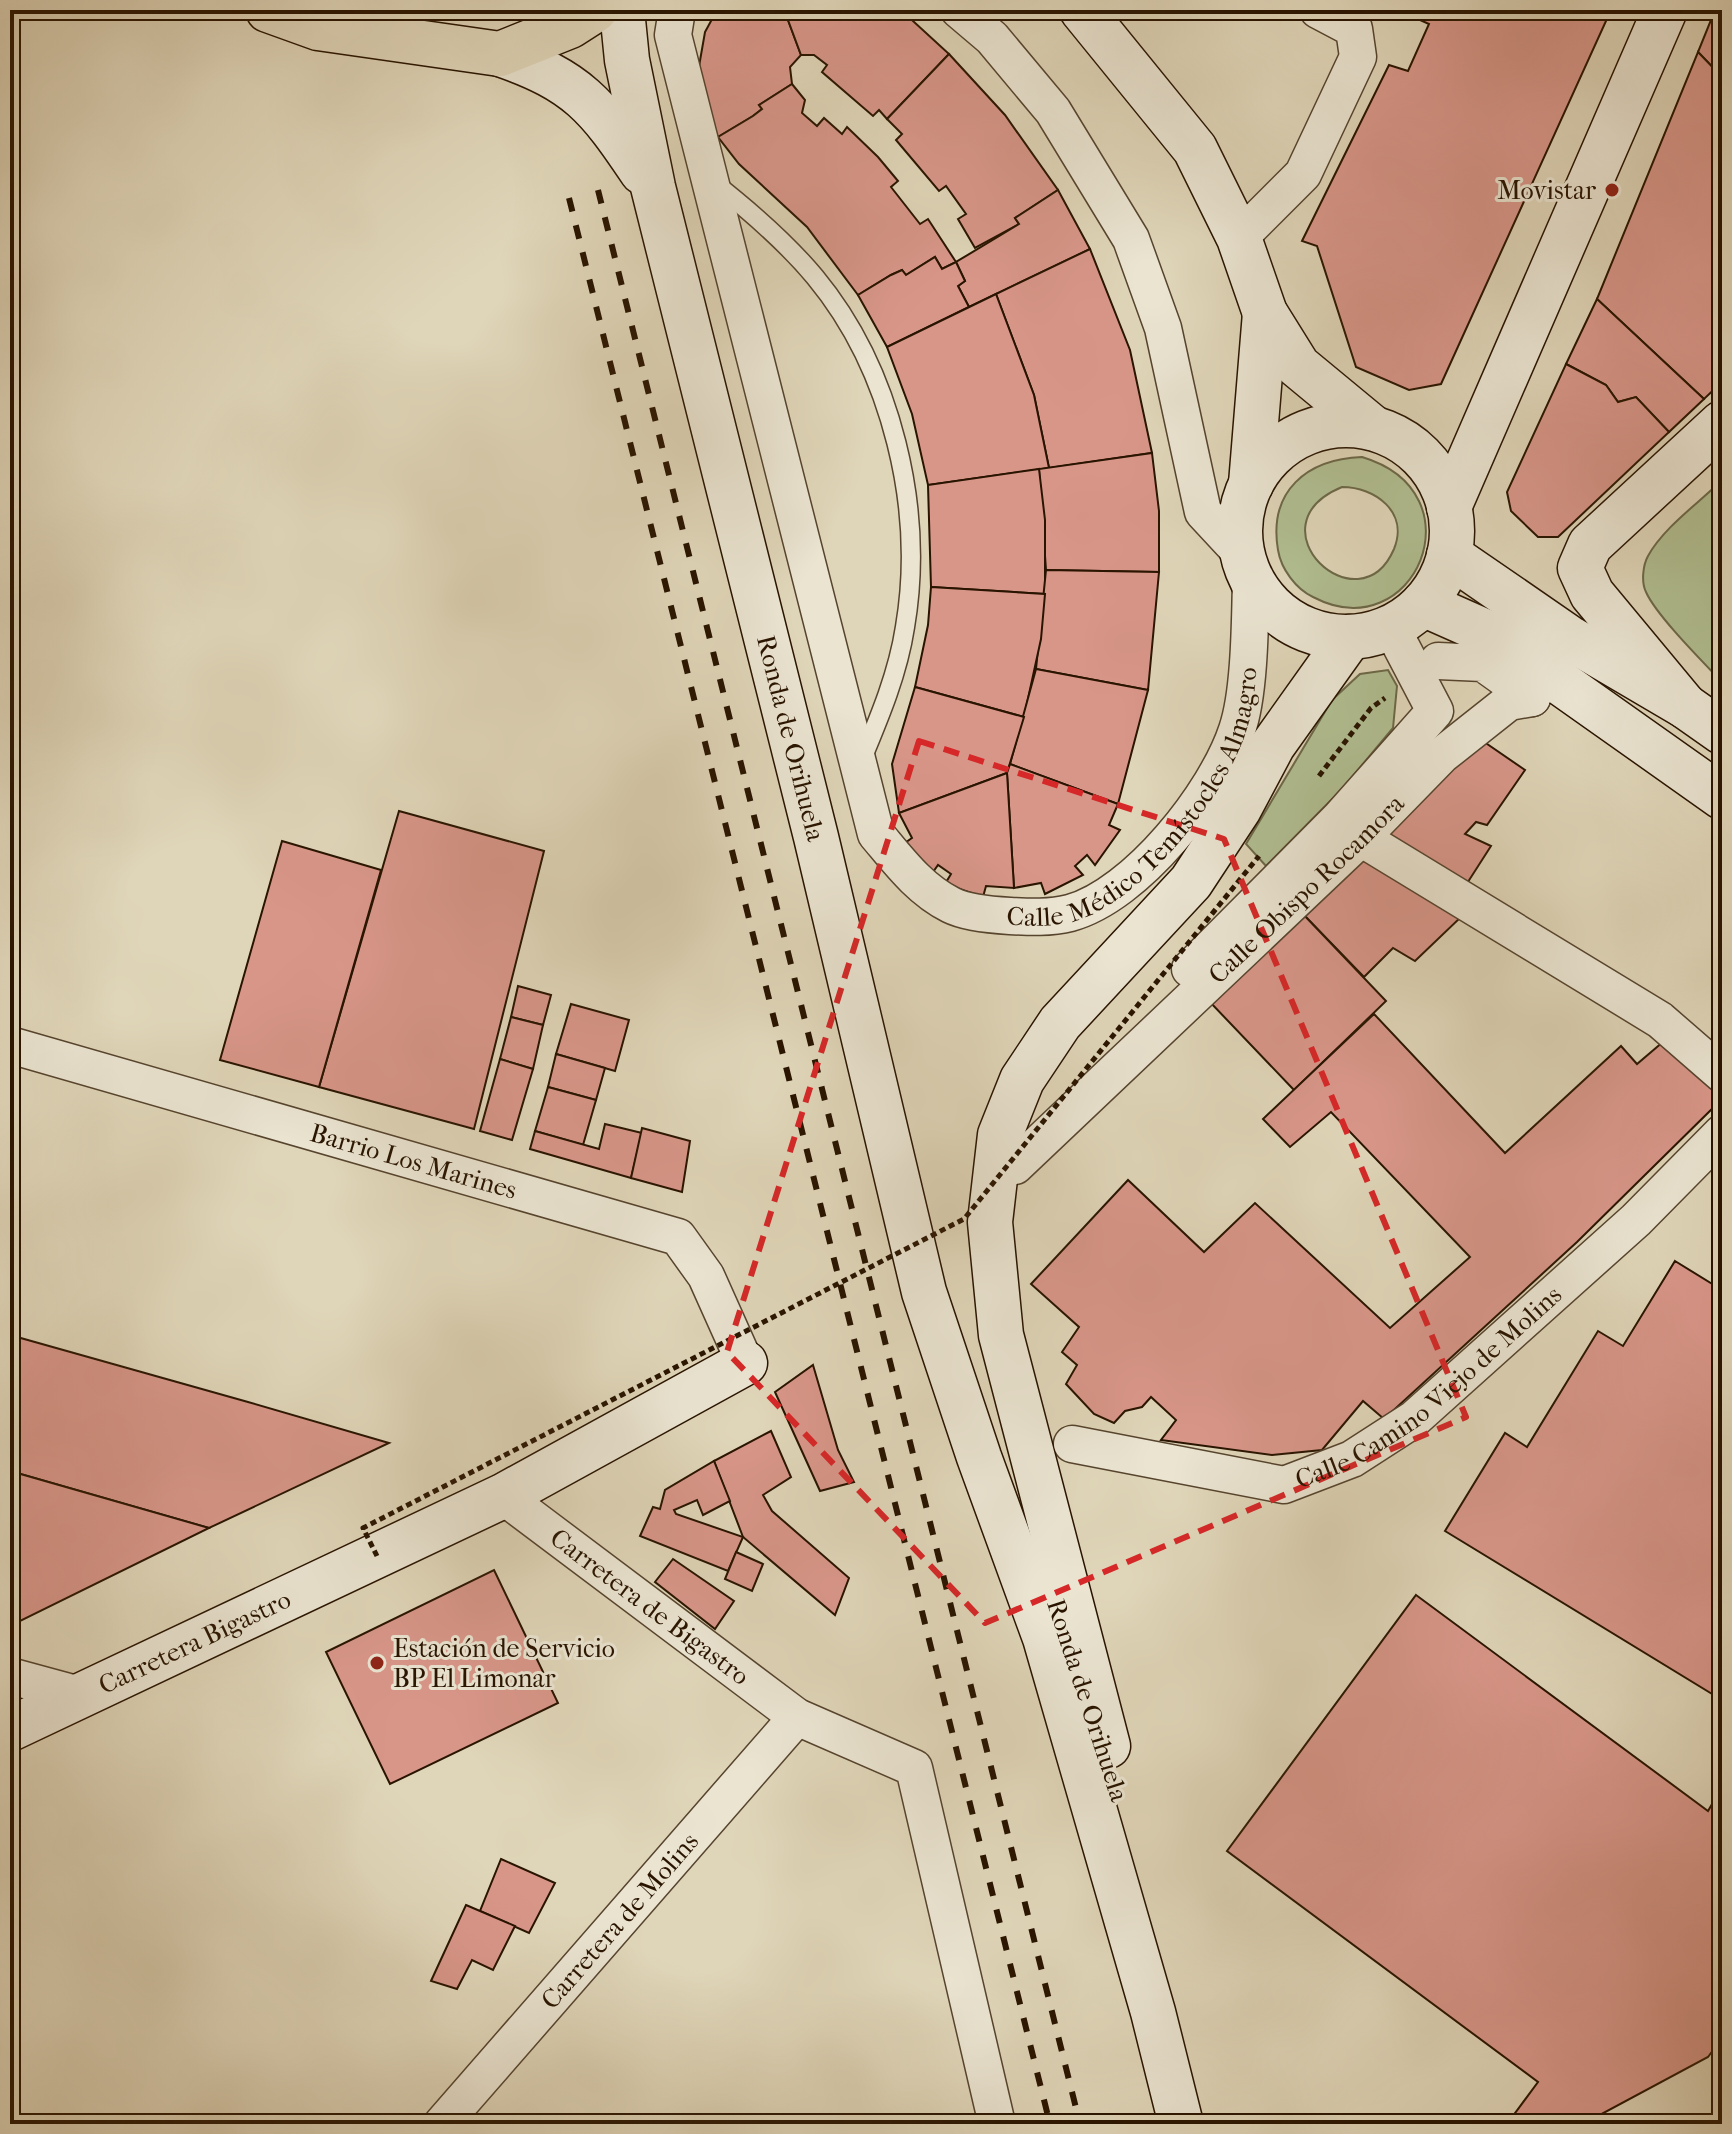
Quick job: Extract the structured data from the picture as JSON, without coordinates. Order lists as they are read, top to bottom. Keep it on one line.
{"streets":{"street":["Ronda de Orihuela","Calle Médico Temístocles Almagro","Calle Obispo Rocamora","Barrio Los Marines","Calle Camino Viejo de Molins","Carretera de Bigastro","Carretera Bigastro","Carretera de Molins"]},"crossings":[["Calle Médico Temístocles Almagro","Calle Obispo Rocamora"],["Carretera de Bigastro","Carretera de Molins"]],"places":["Movistar","Estación de Servicio BP El Limonar"]}
